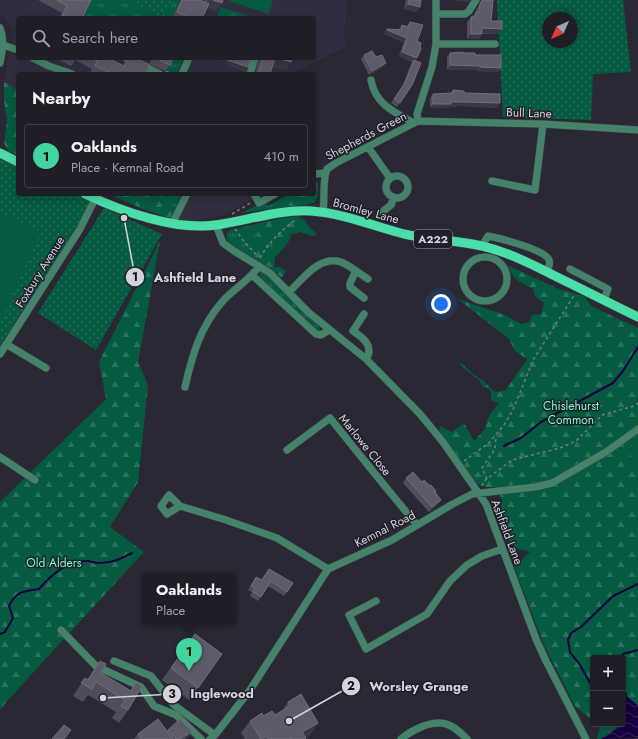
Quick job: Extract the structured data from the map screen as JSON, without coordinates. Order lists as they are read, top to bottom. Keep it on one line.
{"streets":{"main road":["Bromley Lane","A222"],"street":["Bull Lane","Shepherds Green","Foxbury Avenue","Marlowe Close","Kemnal Road","Ashfield Lane"]},"crossings":[["Bull Lane","Shepherds Green"],["Shepherds Green","Bromley Lane"],["Bromley Lane","A222"],["Bromley Lane","Ashfield Lane"],["A222","Foxbury Avenue"],["A222","Ashfield Lane"],["Marlowe Close","Kemnal Road"],["Kemnal Road","Ashfield Lane"]],"parks":["Chislehurst Common","Old Alders"],"places":["Ashfield Lane","Inglewood","Worsley Grange"],"north":"bottom left","page":{"search":"Search here","heading":"Nearby","list":[{"mark":"1","name":"Oaklands","note":"Place · Kemnal Road","value":"410 m"}],"popup":["Oaklands","Place"],"pins":"1","map_buttons":["+","−"]}}
